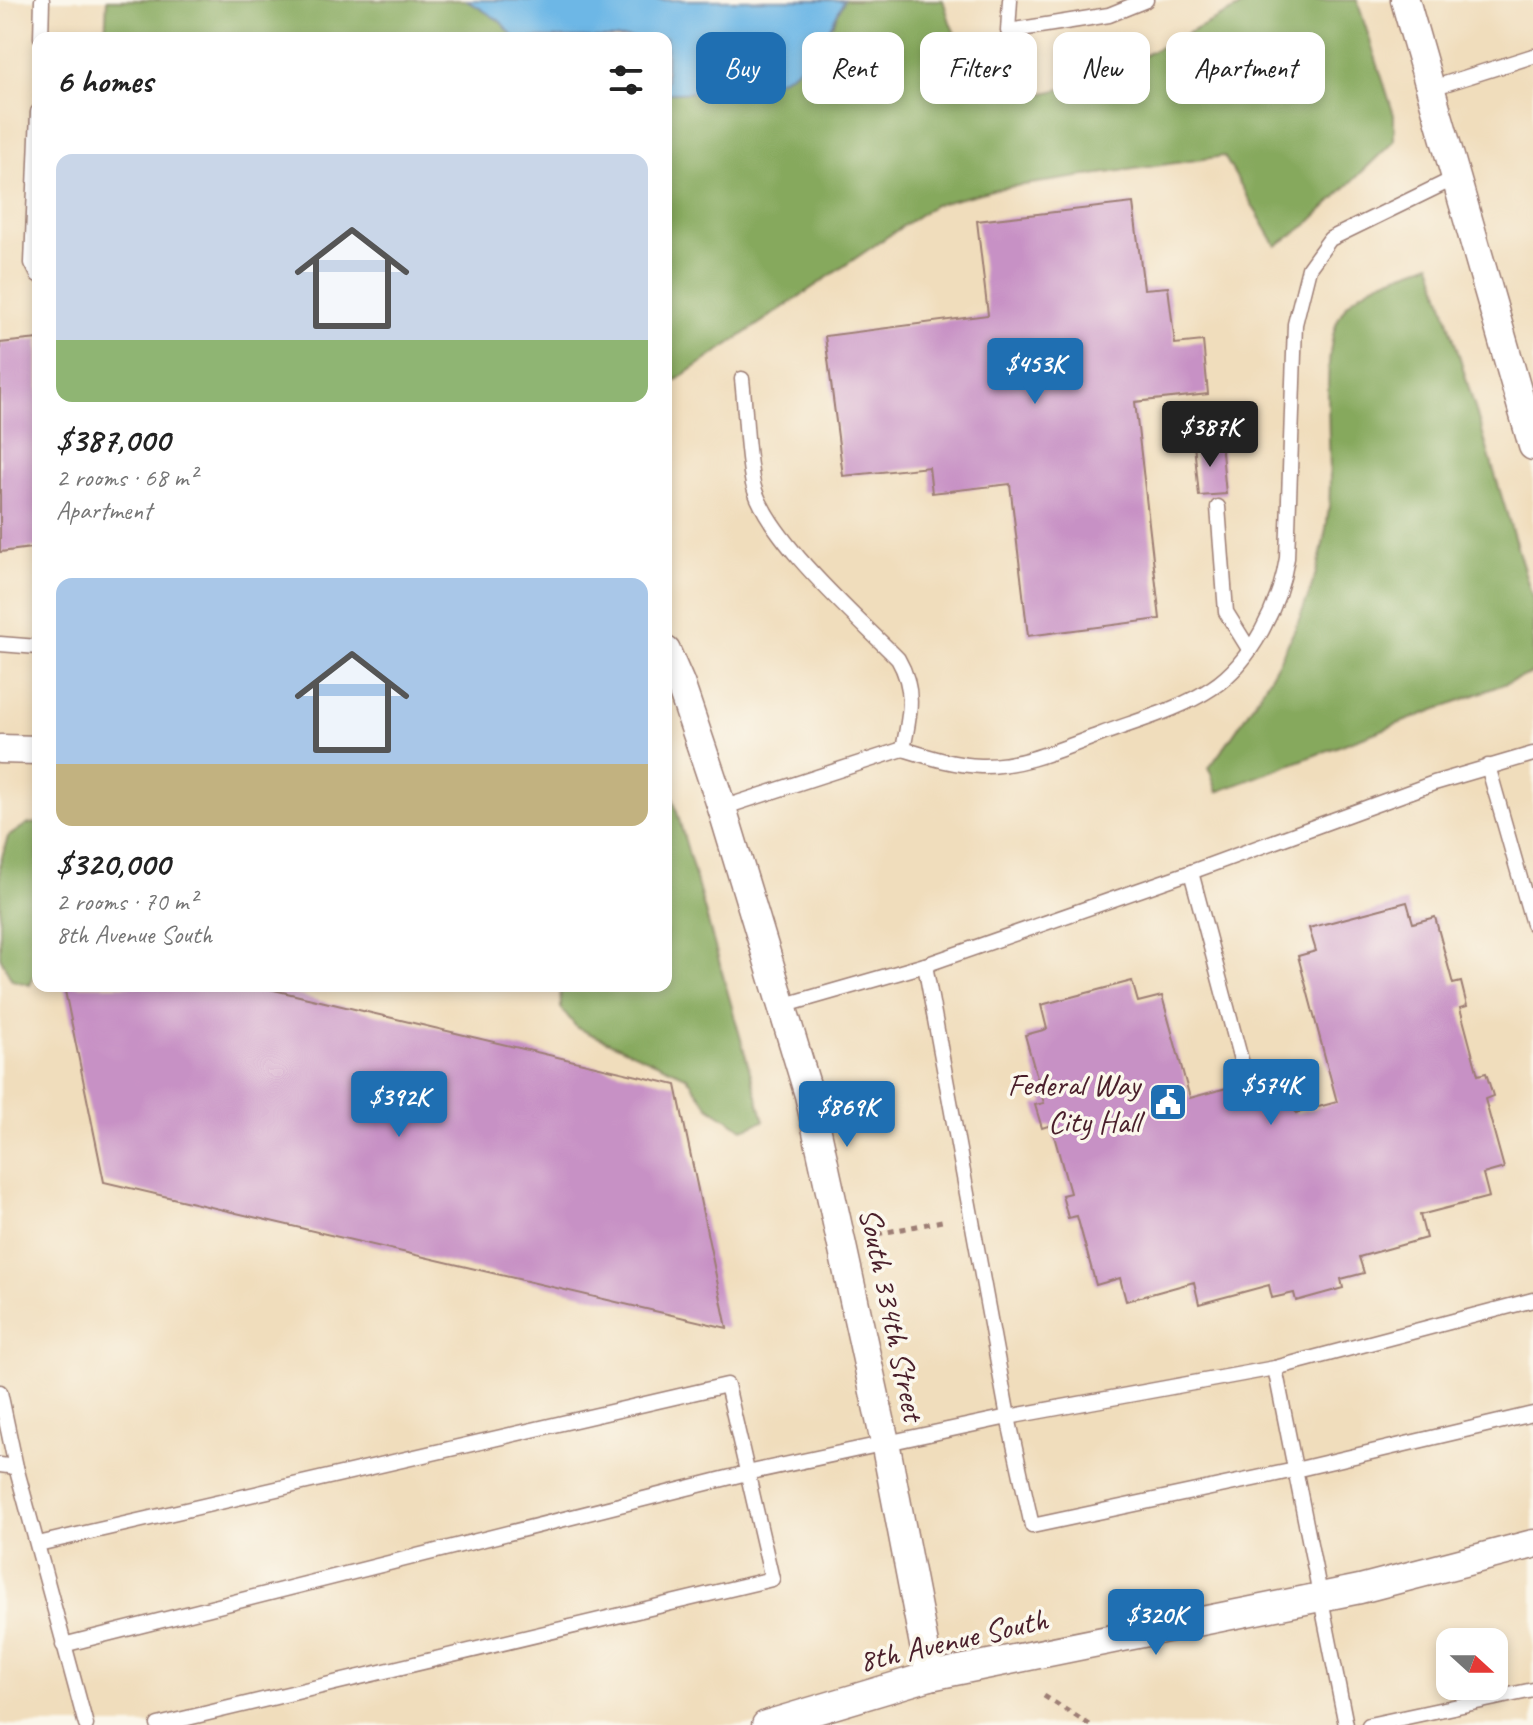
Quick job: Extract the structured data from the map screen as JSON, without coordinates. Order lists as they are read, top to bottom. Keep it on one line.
{"streets":{"street":["South 334th Street","8th Avenue South"]},"crossings":[["South 334th Street","8th Avenue South"]],"places":{"public building":["Federal Way City Hall"]},"north":"right","page":{"chip":["Buy","Rent","Filters","New","Apartment"],"heading":"6 homes","list":[{"name":"$387,000","note":"2 rooms · 68 m² · Apartment"},{"name":"$320,000","note":"2 rooms · 70 m² · 8th Avenue South"}],"price":["$453K","$387K","$574K","$392K","$869K","$320K"]}}
